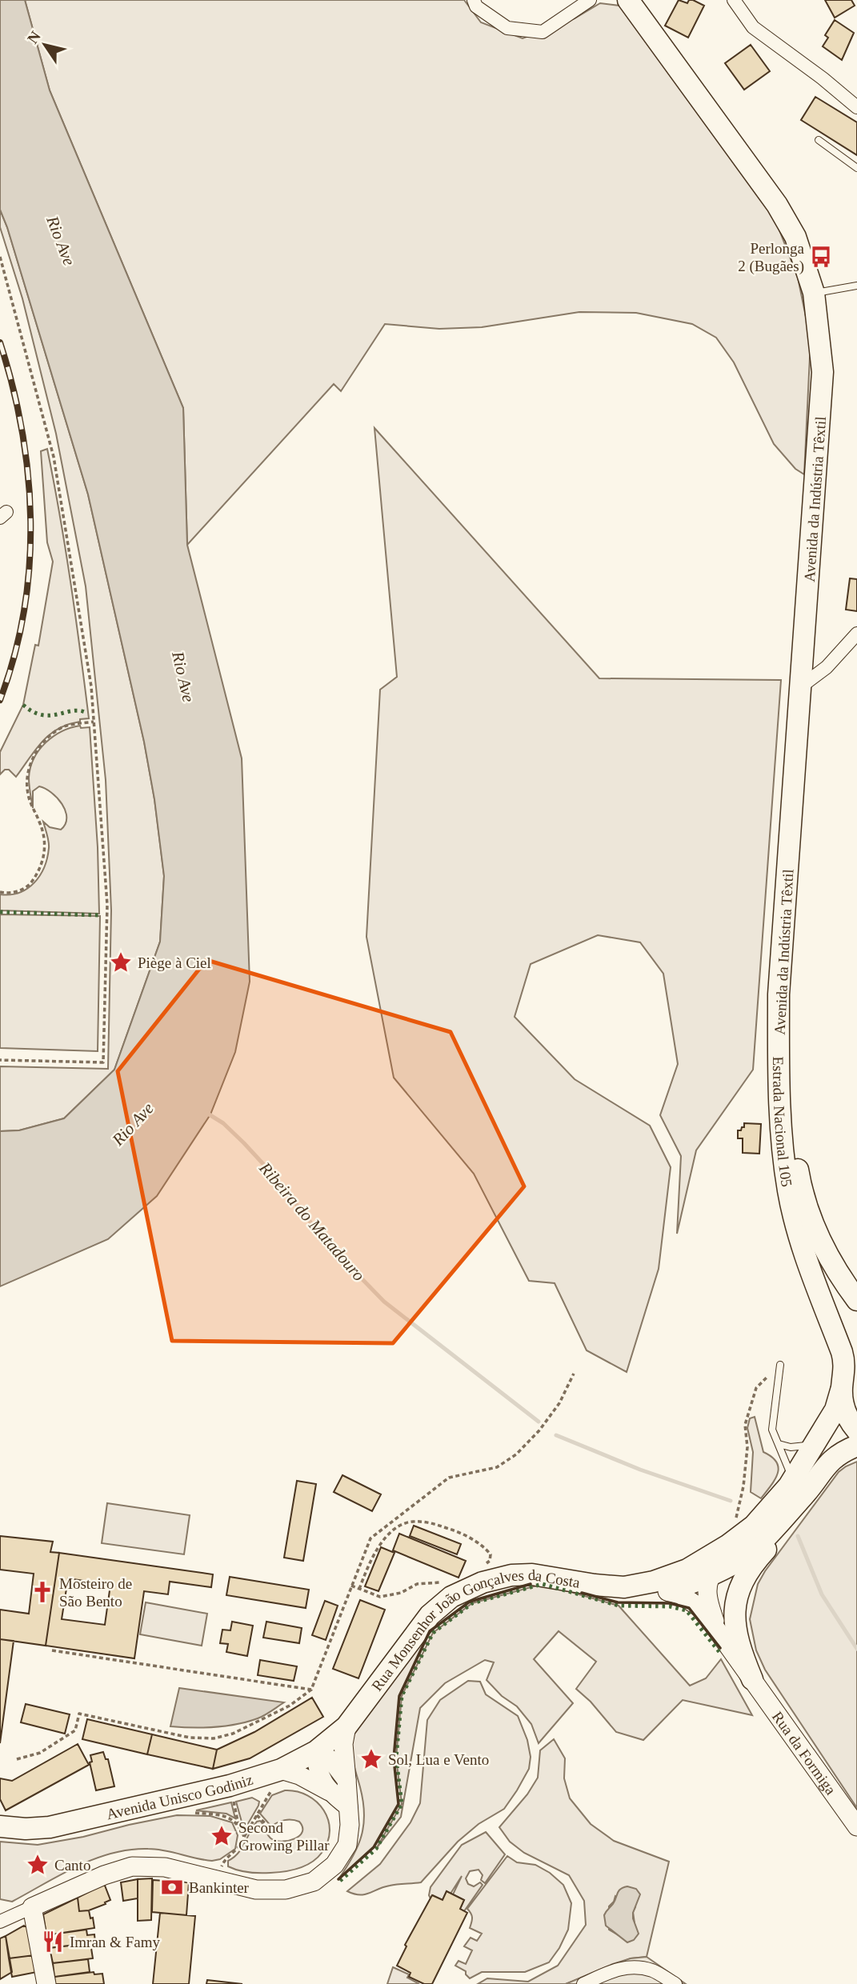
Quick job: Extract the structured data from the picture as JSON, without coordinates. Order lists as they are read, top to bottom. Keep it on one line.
{"streets":{"main road":["Avenida da Indústria Têxtil","Estrada Nacional 105","Rua Monsenhor João Gonçalves da Costa","Avenida Unisco Godiniz"],"street":["Rua da Formiga"]},"crossings":[["Avenida da Indústria Têxtil","Estrada Nacional 105"],["Estrada Nacional 105","Rua Monsenhor João Gonçalves da Costa"],["Rua Monsenhor João Gonçalves da Costa","Avenida Unisco Godiniz"]],"water":["Rio Ave","Ribeira do Matadouro"],"places":{"bus stop":["Perlonga 2 (Bugães)"],"place":["Piège à Ciel","Sol, Lua e Vento","Second Growing Pillar","Canto"],"church":["Mosteiro de São Bento"],"bank":["Bankinter"],"restaurant":["Imran & Famy"]},"north":"top left"}
